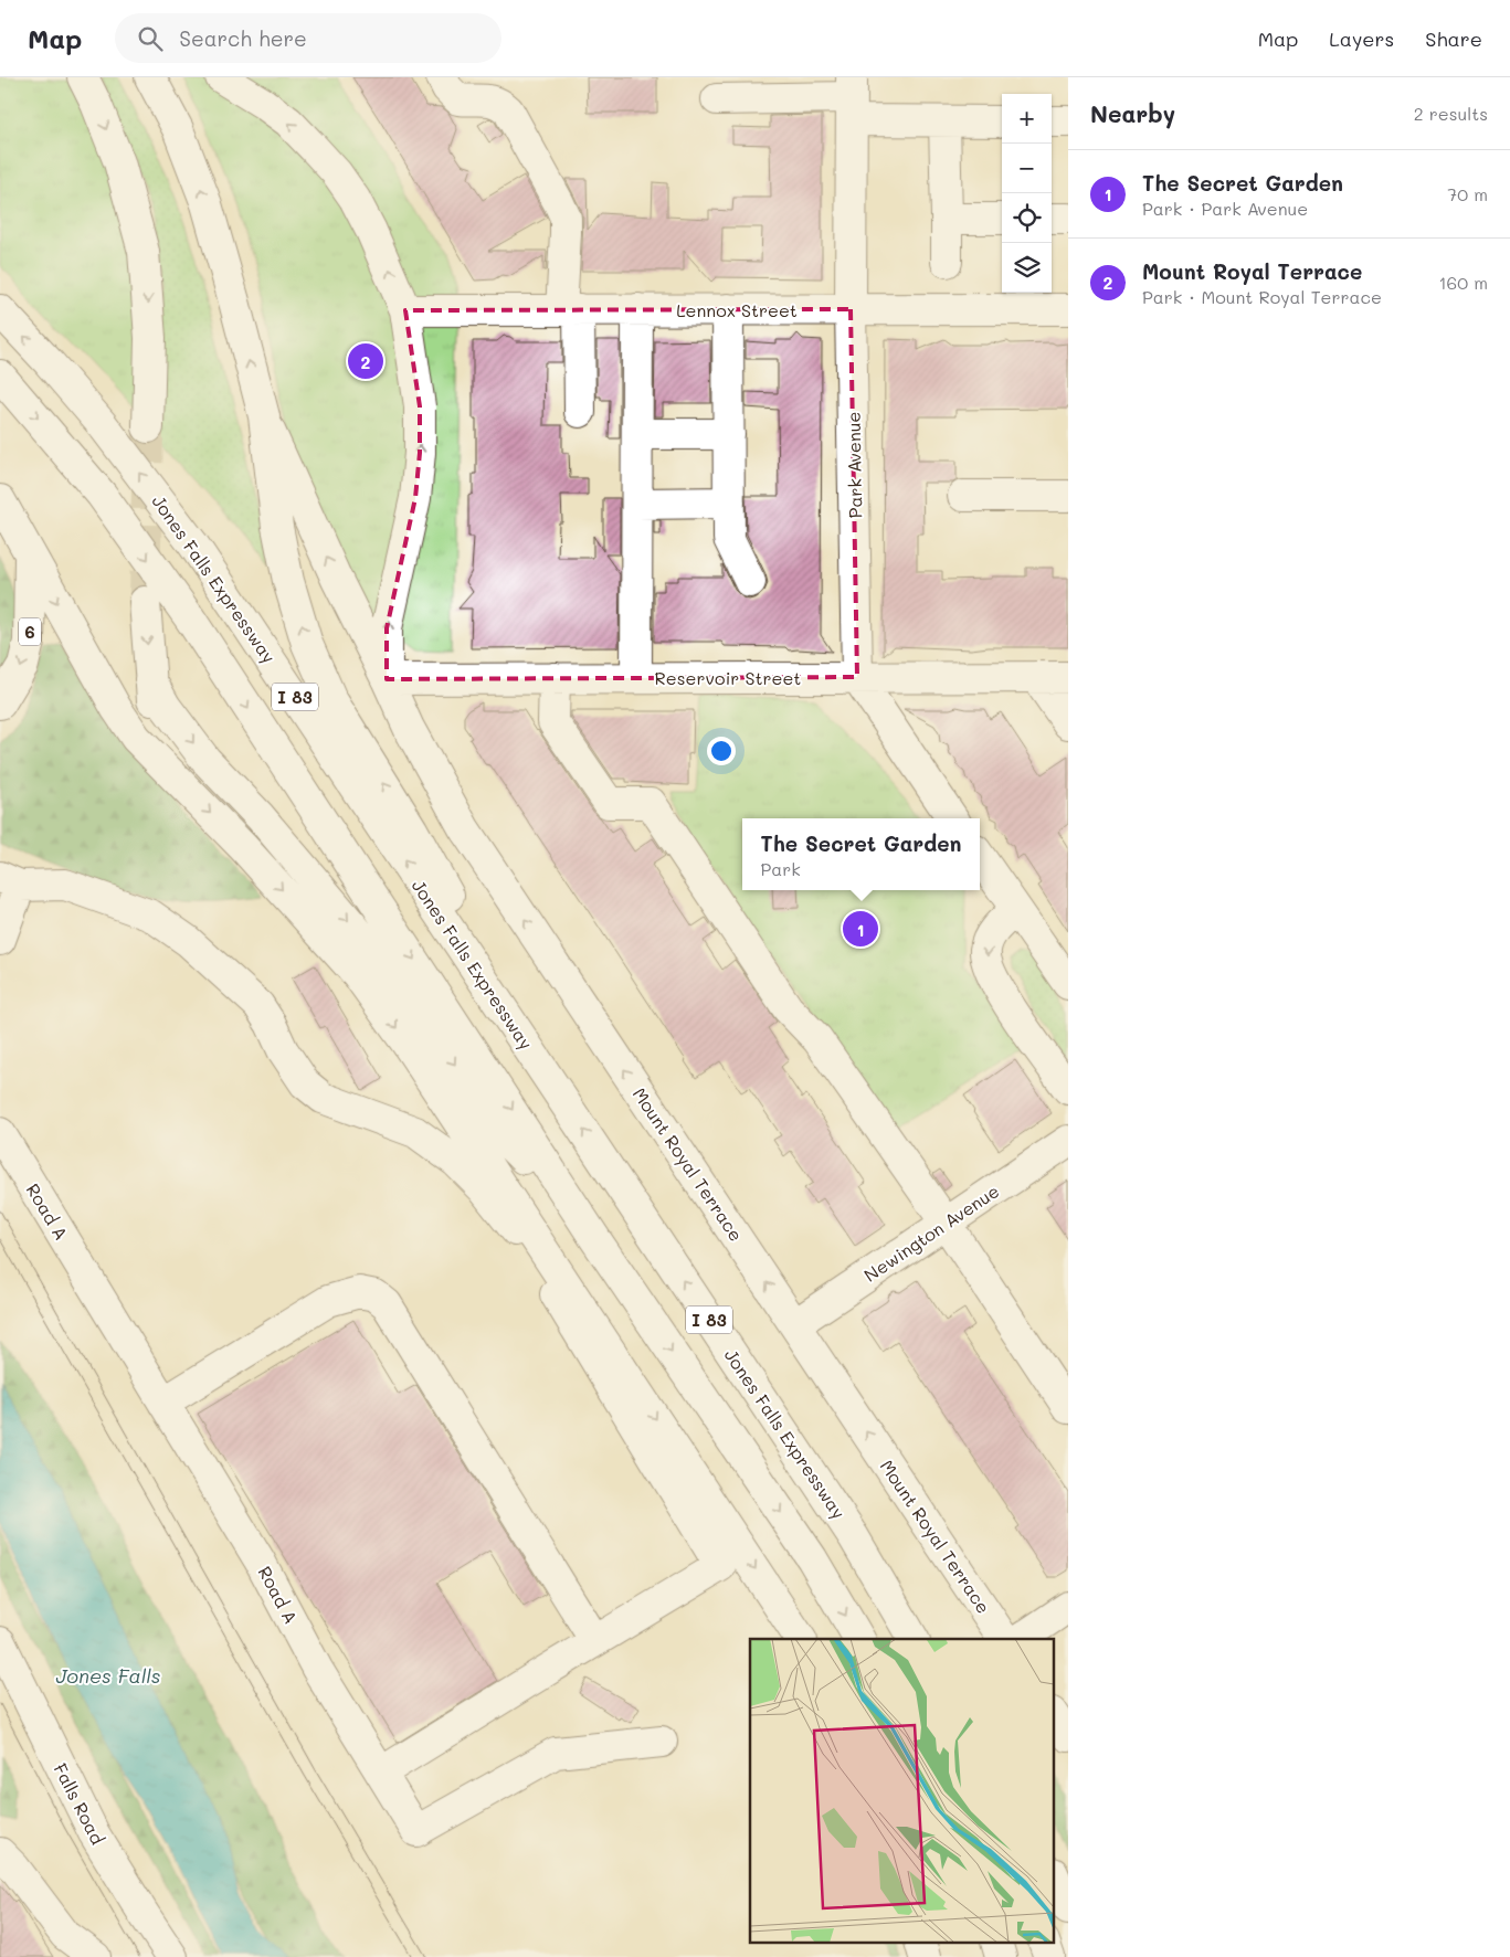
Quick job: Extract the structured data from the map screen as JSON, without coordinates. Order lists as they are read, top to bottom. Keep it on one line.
{"streets":{"main road":["Lennox Street","Park Avenue","Jones Falls Expressway","6","Reservoir Street","I 83","Mount Royal Terrace","Road A","Newington Avenue","Falls Road"]},"crossings":[["Lennox Street","Park Avenue"],["Lennox Street","Mount Royal Terrace"],["Park Avenue","Reservoir Street"],["Reservoir Street","Mount Royal Terrace"],["Mount Royal Terrace","Newington Avenue"]],"water":["Jones Falls"],"page":{"header":"Map","search":"Search here","nav":["Map","Layers","Share"],"heading":["Nearby","2 results"],"map_buttons":["+","−"],"list":[{"mark":"1","name":"The Secret Garden","note":"Park · Park Avenue","value":"70 m"},{"mark":"2","name":"Mount Royal Terrace","note":"Park · Mount Royal Terrace","value":"160 m"}],"pins":["2","1"],"popup":["The Secret Garden","Park"]}}
